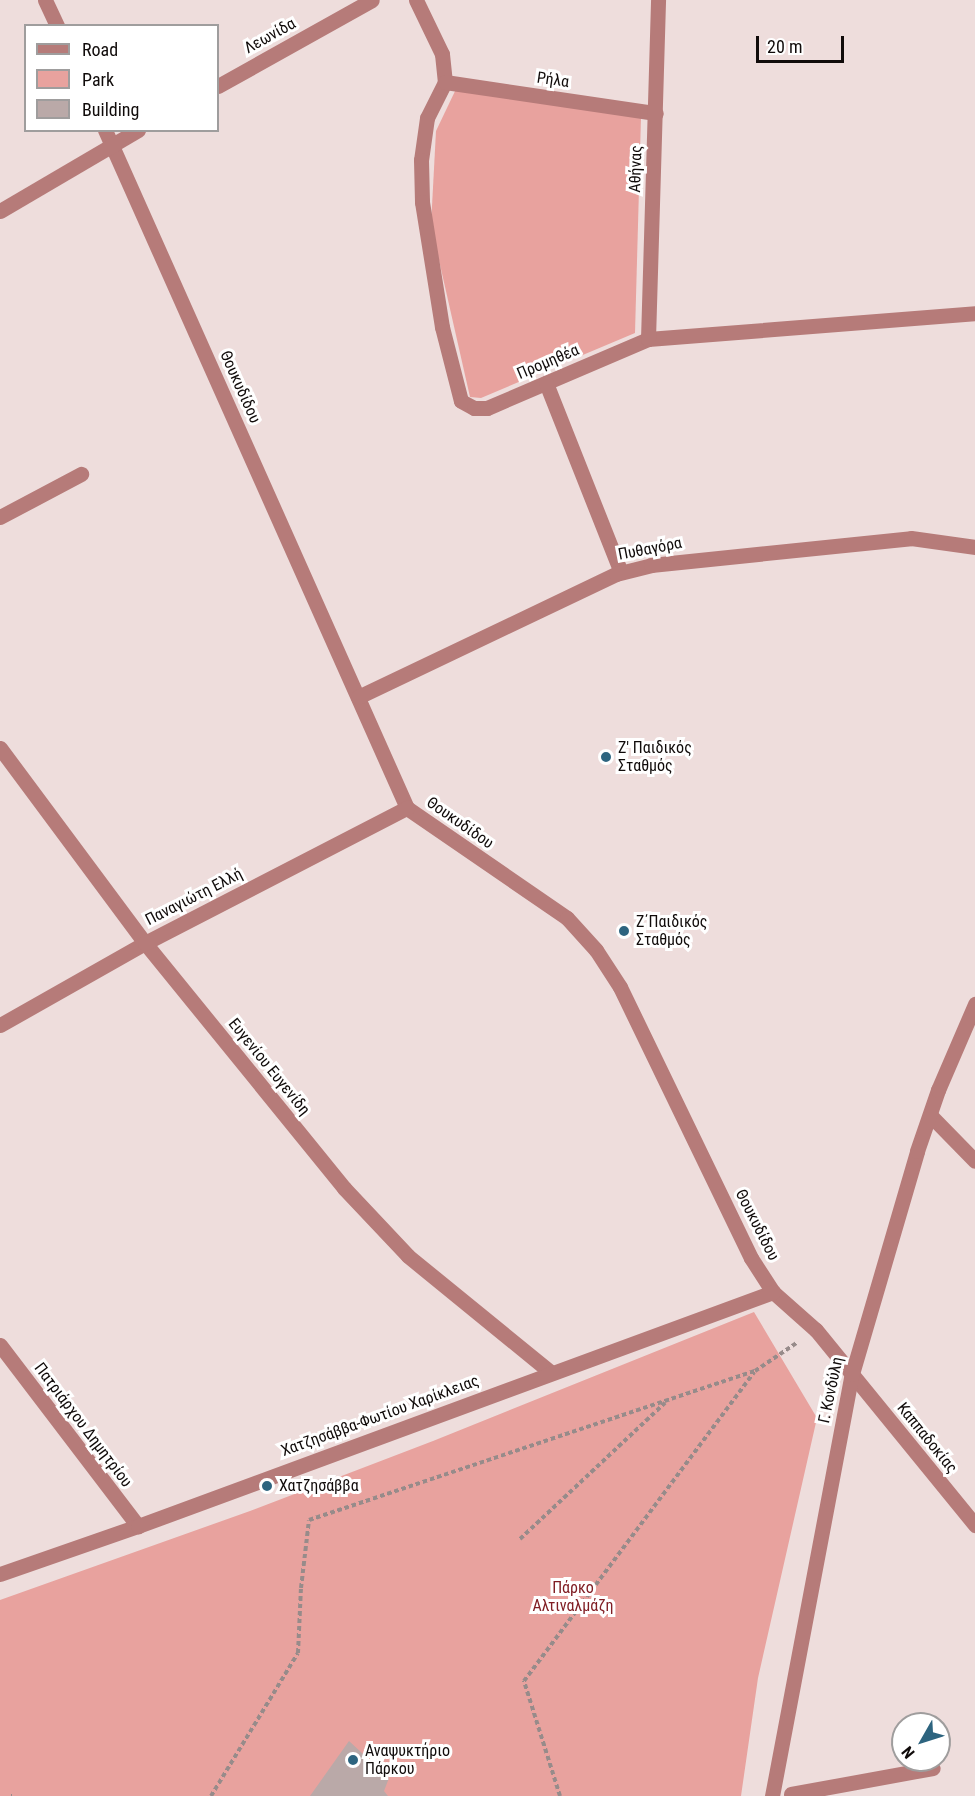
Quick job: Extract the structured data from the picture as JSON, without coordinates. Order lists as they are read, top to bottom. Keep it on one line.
{"streets":{"street":["Λεωνίδα","Ρήλα","Αθήνας","Προμηθέα","Θουκυδίδου","Πυθαγόρα","Παναγιώτη Ελλή","Ευγενίου Ευγενίδη","Γ. Κονδύλη","Χατζησάββα-Φωτίου Χαρίκλειας","Πατριάρχου Δημητρίου","Καππαδοκίας"]},"crossings":[["Ρήλα","Αθήνας"],["Ρήλα","Προμηθέα"],["Αθήνας","Προμηθέα"],["Θουκυδίδου","Πυθαγόρα"],["Θουκυδίδου","Παναγιώτη Ελλή"],["Θουκυδίδου","Γ. Κονδύλη"],["Θουκυδίδου","Χατζησάββα-Φωτίου Χαρίκλειας"],["Θουκυδίδου","Καππαδοκίας"],["Παναγιώτη Ελλή","Ευγενίου Ευγενίδη"],["Ευγενίου Ευγενίδη","Χατζησάββα-Φωτίου Χαρίκλειας"],["Γ. Κονδύλη","Καππαδοκίας"],["Χατζησάββα-Φωτίου Χαρίκλειας","Πατριάρχου Δημητρίου"]],"parks":["Πάρκο Αλτιναλμάζη"],"places":["Ζ' Παιδικός Σταθμός","Ζ΄Παιδικός Σταθμός","Χατζησάββα","Αναψυκτήριο Πάρκου"],"legend":["Road","Park","Building"],"scale_bar":"20 m","north":"bottom left"}
